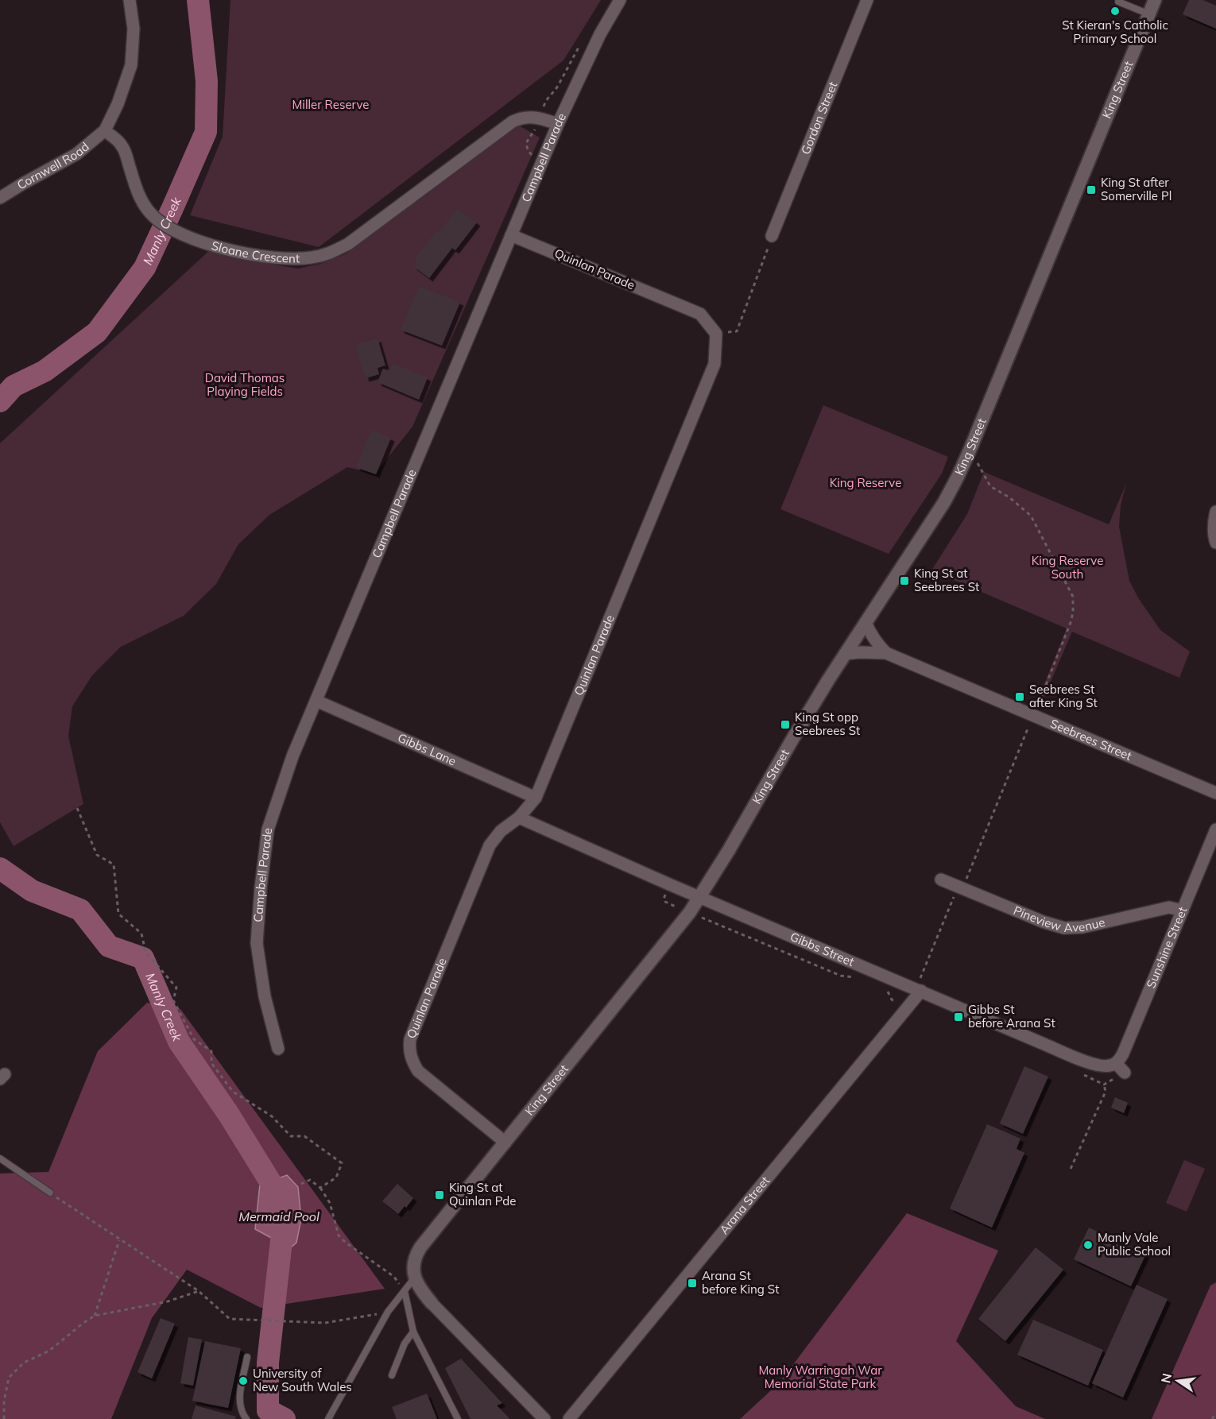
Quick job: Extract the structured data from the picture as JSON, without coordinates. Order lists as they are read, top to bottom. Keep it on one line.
{"streets":{"street":["King Street","Gordon Street","Campbell Parade","Cornwell Road","Sloane Crescent","Quinlan Parade","Seebrees Street","Gibbs Lane","Pineview Avenue","Sunshine Street","Gibbs Street","Arana Street"]},"crossings":[["King Street","Quinlan Parade"],["King Street","Seebrees Street"],["King Street","Gibbs Street"],["Campbell Parade","Sloane Crescent"],["Campbell Parade","Quinlan Parade"],["Campbell Parade","Gibbs Lane"],["Cornwell Road","Sloane Crescent"],["Quinlan Parade","Gibbs Lane"],["Quinlan Parade","Gibbs Street"],["Pineview Avenue","Sunshine Street"],["Sunshine Street","Gibbs Street"],["Gibbs Street","Arana Street"]],"water":["Manly Creek","Mermaid Pool"],"parks":["Miller Reserve","David Thomas Playing Fields","King Reserve","King Reserve South","Manly Warringah War Memorial State Park"],"places":{"other":["St Kieran's Catholic Primary School","Manly Vale Public School","University of New South Wales"],"transit":["King St after Somerville Pl","King St at Seebrees St","Seebrees St after King St","King St opp Seebrees St","Gibbs St before Arana St","King St at Quinlan Pde","Arana St before King St"]},"north":"left"}
